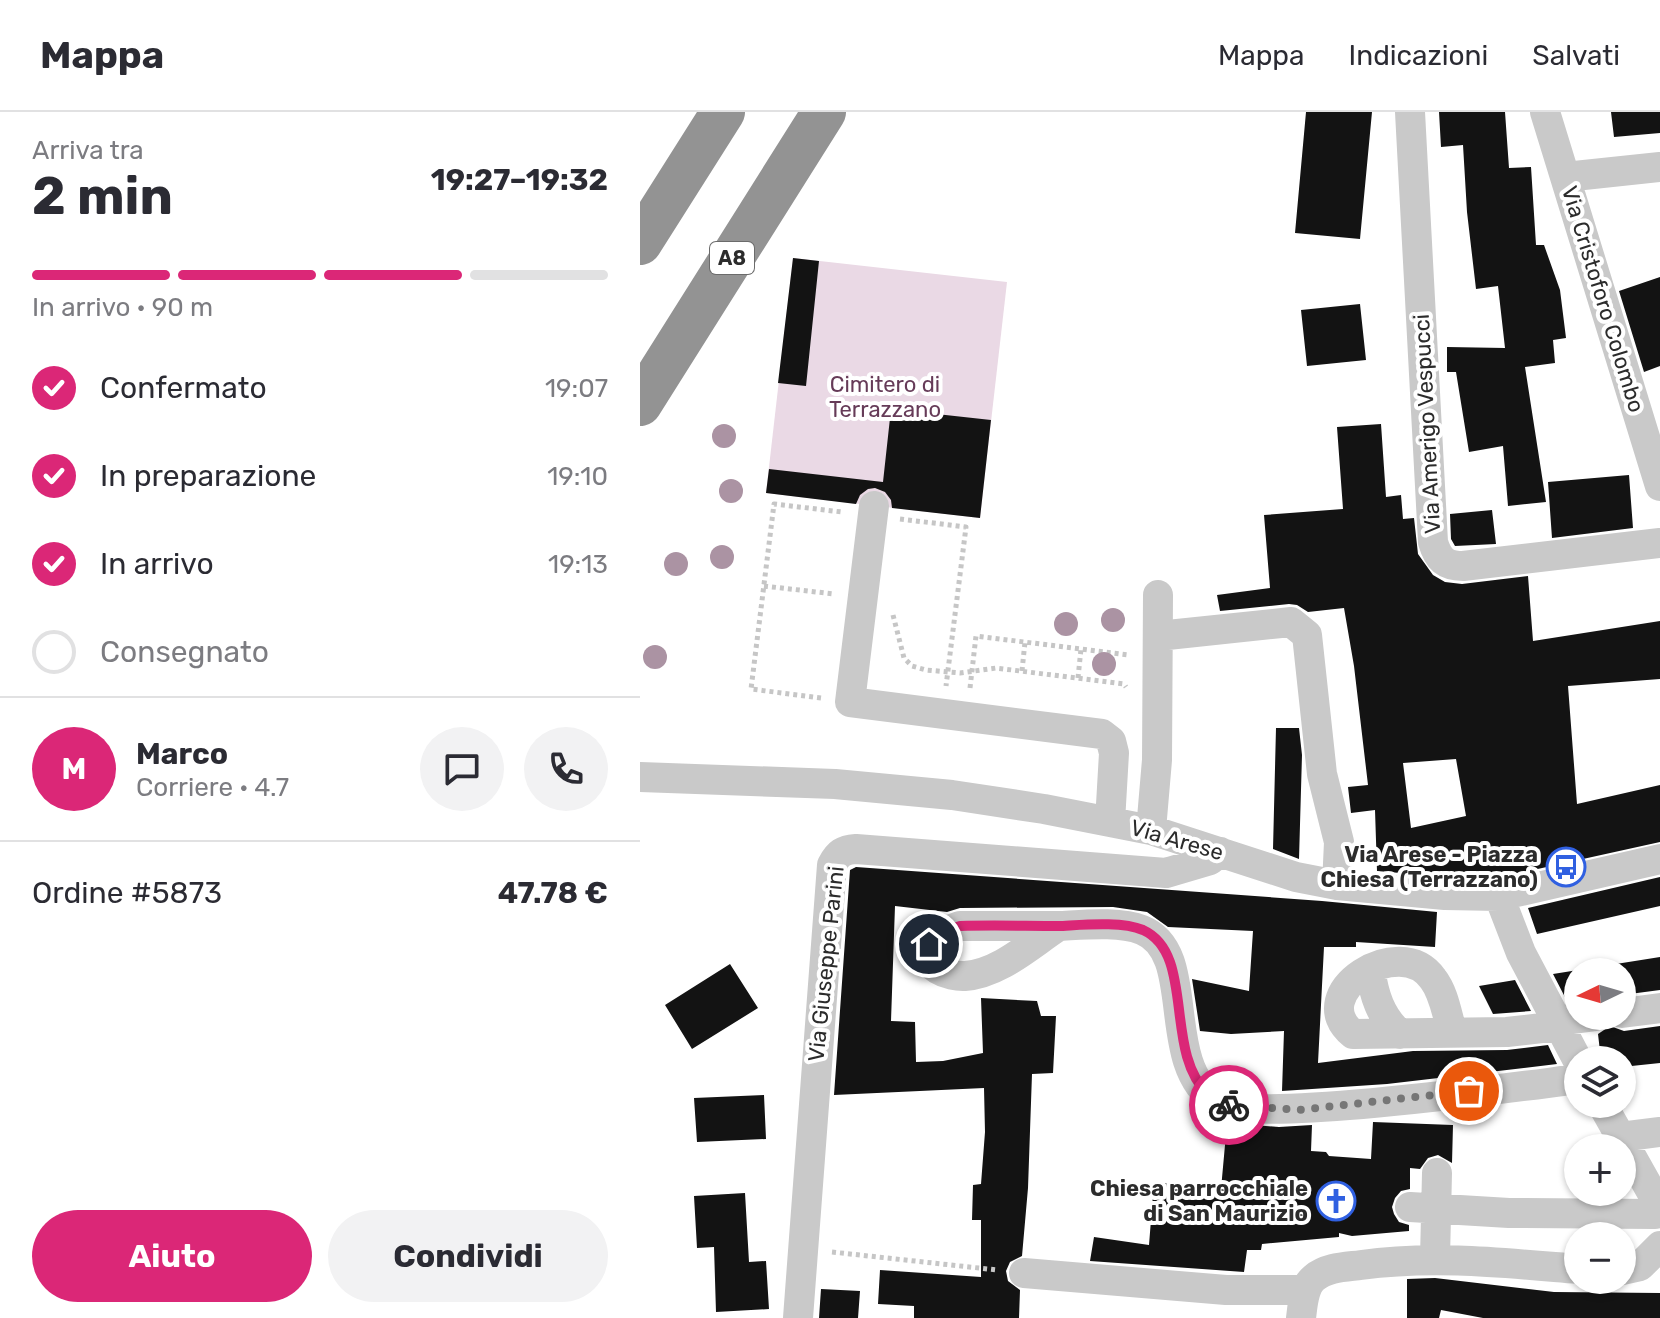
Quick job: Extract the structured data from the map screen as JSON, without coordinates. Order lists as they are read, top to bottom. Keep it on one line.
{"streets":{"highway":["A8"],"street":["Via Cristoforo Colombo","Via Amerigo Vespucci","Via Arese","Via Giuseppe Parini"]},"crossings":[["Via Arese","Via Giuseppe Parini"]],"parks":["Cimitero di Terrazzano"],"places":{"bus stop":["Via Arese - Piazza Chiesa (Terrazzano)"],"church":["Chiesa parrocchiale di San Maurizio"]},"north":"left","page":{"header":"Mappa","nav":["Mappa","Indicazioni","Salvati"],"heading":["2 min","Arriva tra","19:27–19:32"],"panel":["Marco","Corriere · 4.7","Ordine #5873","47.78 €"],"bar":"In arrivo · 90 m","list":[["Confermato","19:07"],["In preparazione","19:10"],["In arrivo","19:13"],"Consegnato"],"round":"M","map_buttons":["+","−"],"buttons":["Aiuto","Condividi"]}}
